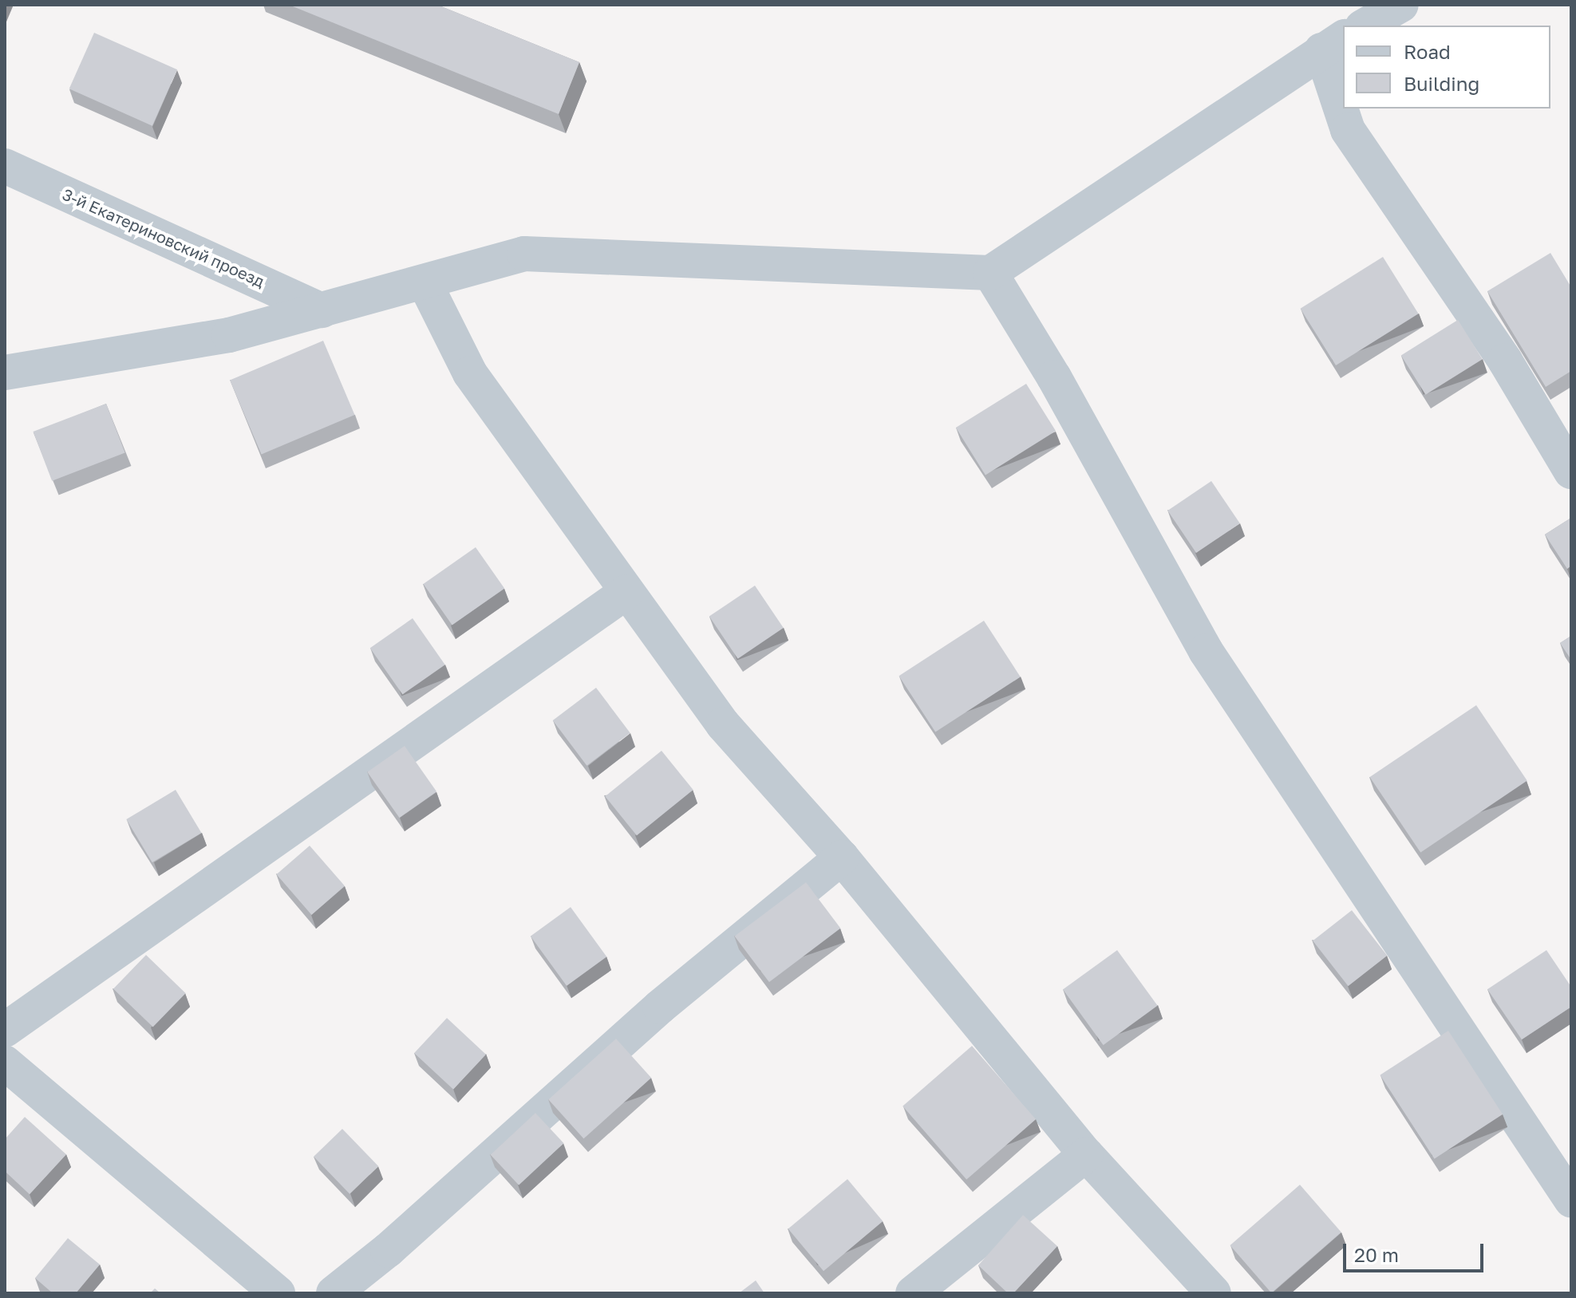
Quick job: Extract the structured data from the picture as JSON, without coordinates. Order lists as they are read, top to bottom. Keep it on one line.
{"streets":{"street":["3-й Екатериновский проезд"]},"legend":["Road","Building"],"scale_bar":"20 m"}
